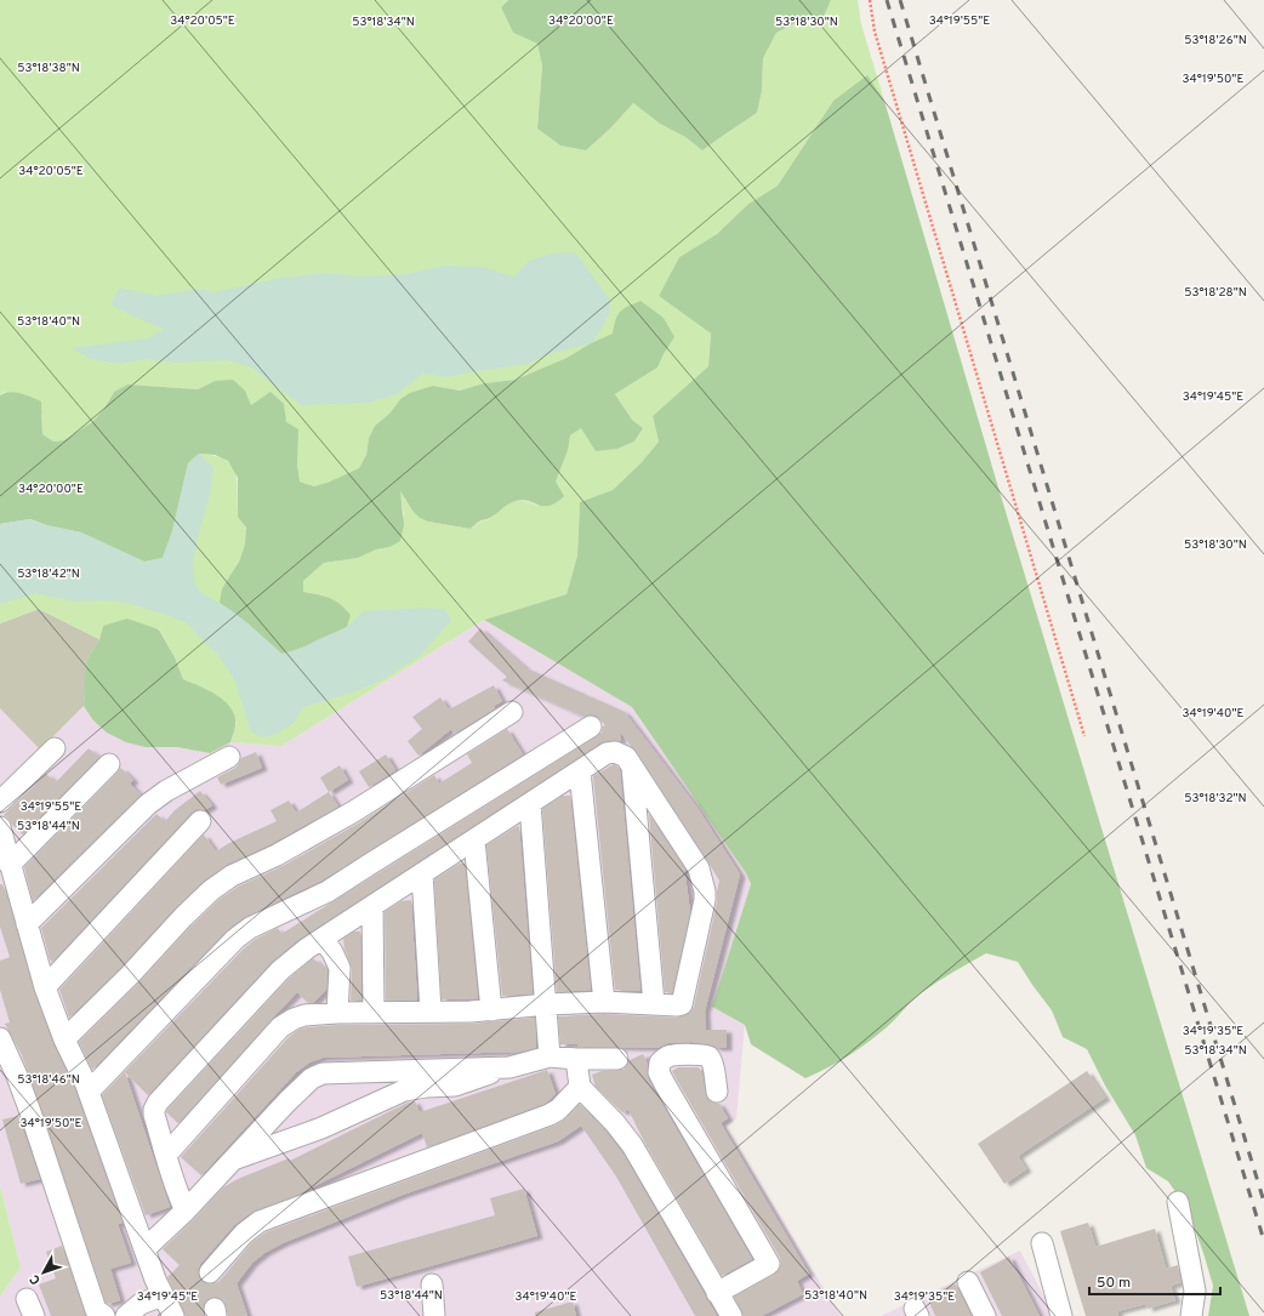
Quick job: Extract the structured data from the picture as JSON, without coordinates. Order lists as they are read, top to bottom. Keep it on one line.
{"scale_bar":"50 m","north":"bottom left","coordinates":["34°20'05\"E","34°20'00\"E","34°19'55\"E","53°18'34\"N","53°18'30\"N","53°18'26\"N","53°18'38\"N","34°19'50\"E","53°18'28\"N","53°18'40\"N","34°19'45\"E","53°18'42\"N","34°19'40\"E","53°18'32\"N","53°18'44\"N","34°19'35\"E","53°18'46\"N"]}
